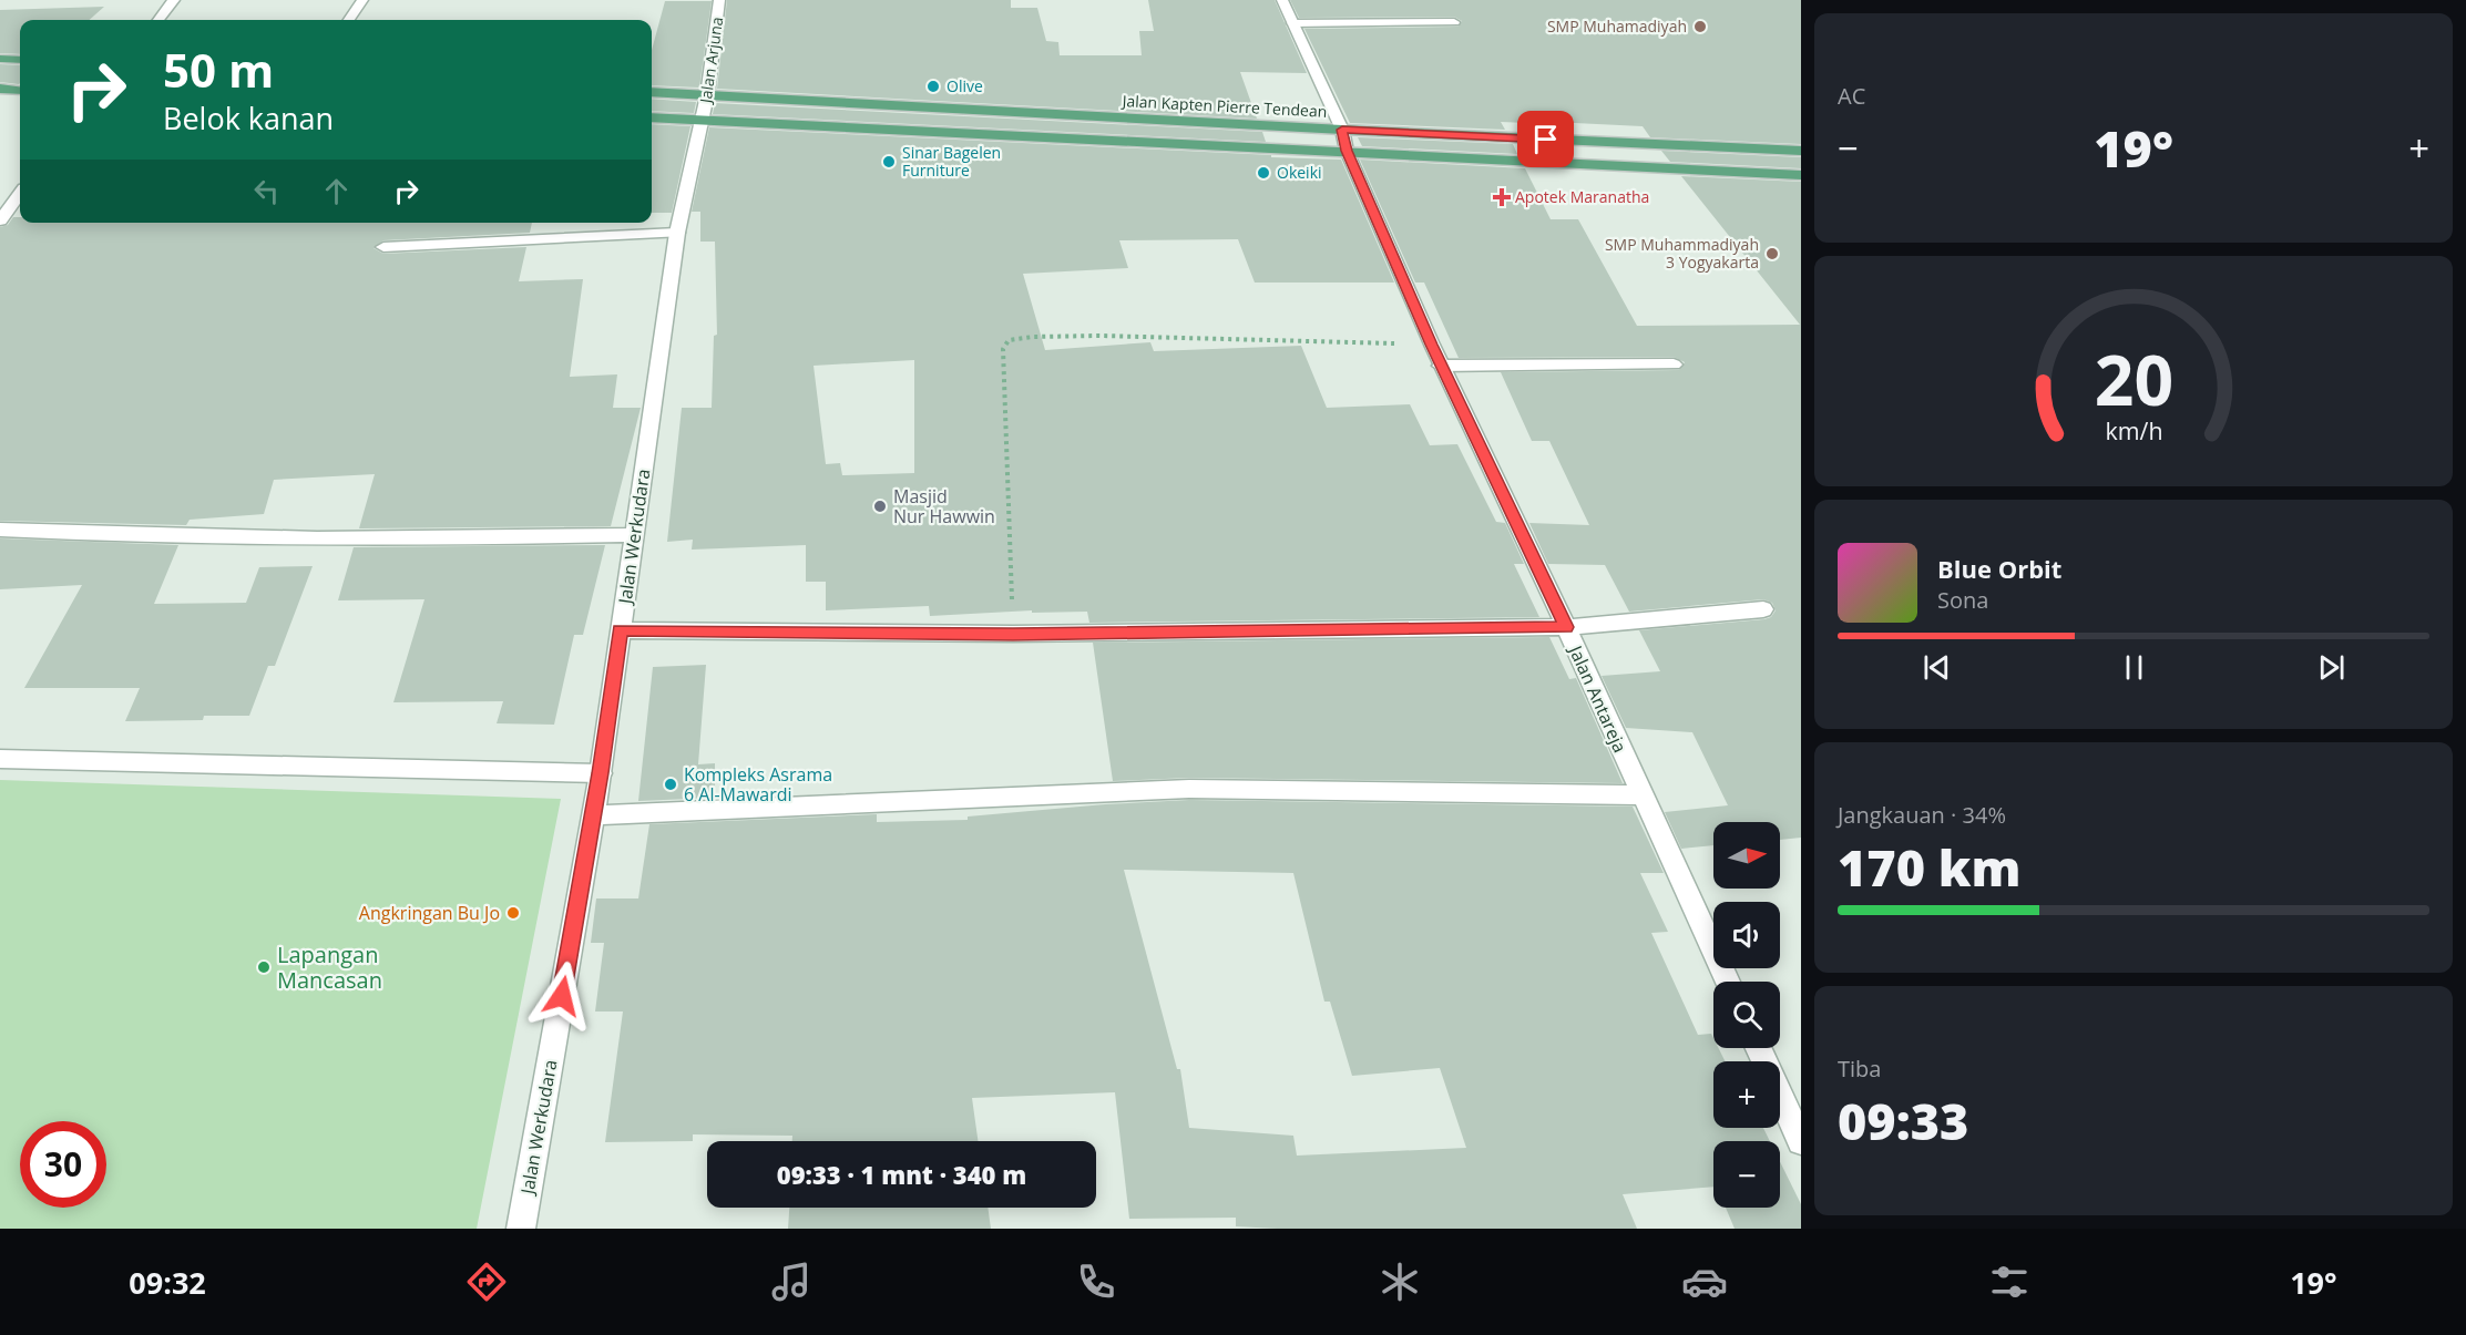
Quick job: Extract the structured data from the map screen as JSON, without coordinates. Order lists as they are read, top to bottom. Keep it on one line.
{"streets":{"main road":["Jalan Kapten Pierre Tendean"],"street":["Jalan Arjuna","Jalan Werkudara","Jalan Antareja"]},"crossings":[["Jalan Arjuna","Jalan Kapten Pierre Tendean"],["Jalan Arjuna","Jalan Werkudara"],["Jalan Kapten Pierre Tendean","Jalan Antareja"]],"places":{"other":["SMP Muhamadiyah","Olive","Sinar Bagelen Furniture","Okeiki","SMP Muhammadiyah 3 Yogyakarta","Masjid Nur Hawwin","Kompleks Asrama 6 Al-Mawardi","Angkringan Bu Jo","Lapangan Mancasan"],"health":["Apotek Maranatha"]},"north":"right","page":{"tile":["AC",["Jangkauan · 34%","170 km"],["Tiba","09:33"]],"turn":["50 m","Belok kanan"],"heat":["−","19°","+"],"song":["Blue Orbit","Sona"],"map_buttons":["+","−"],"limit":"30","trip":"09:33 · 1 mnt · 340 m","tabs":["09:32","19°"],"gauge":["20","km/h"]}}
